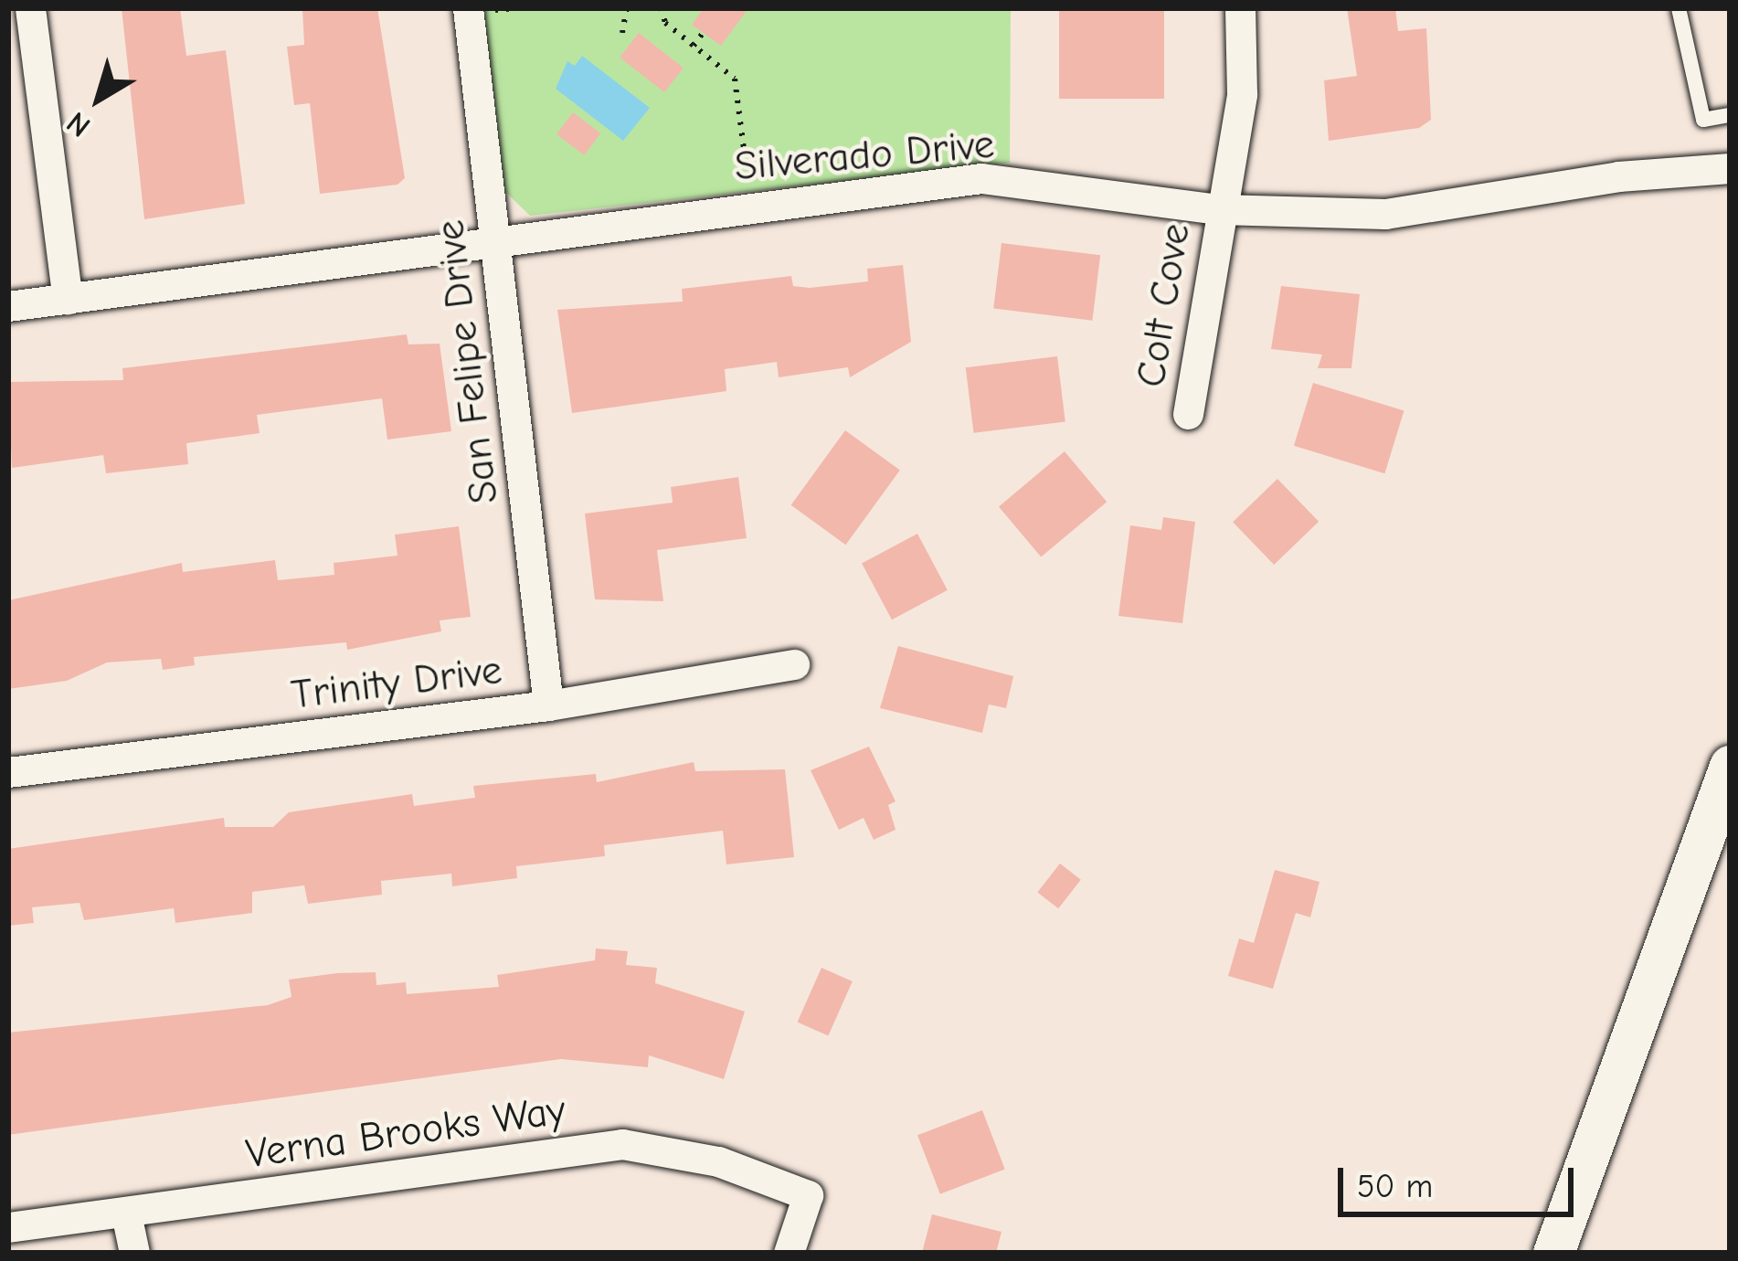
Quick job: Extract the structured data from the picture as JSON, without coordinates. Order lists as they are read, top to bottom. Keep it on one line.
{"streets":{"street":["Silverado Drive","Colt Cove","San Felipe Drive","Trinity Drive","Verna Brooks Way"]},"crossings":[["Silverado Drive","Colt Cove"],["Silverado Drive","San Felipe Drive"],["San Felipe Drive","Trinity Drive"]],"scale_bar":"50 m","north":"bottom left"}
